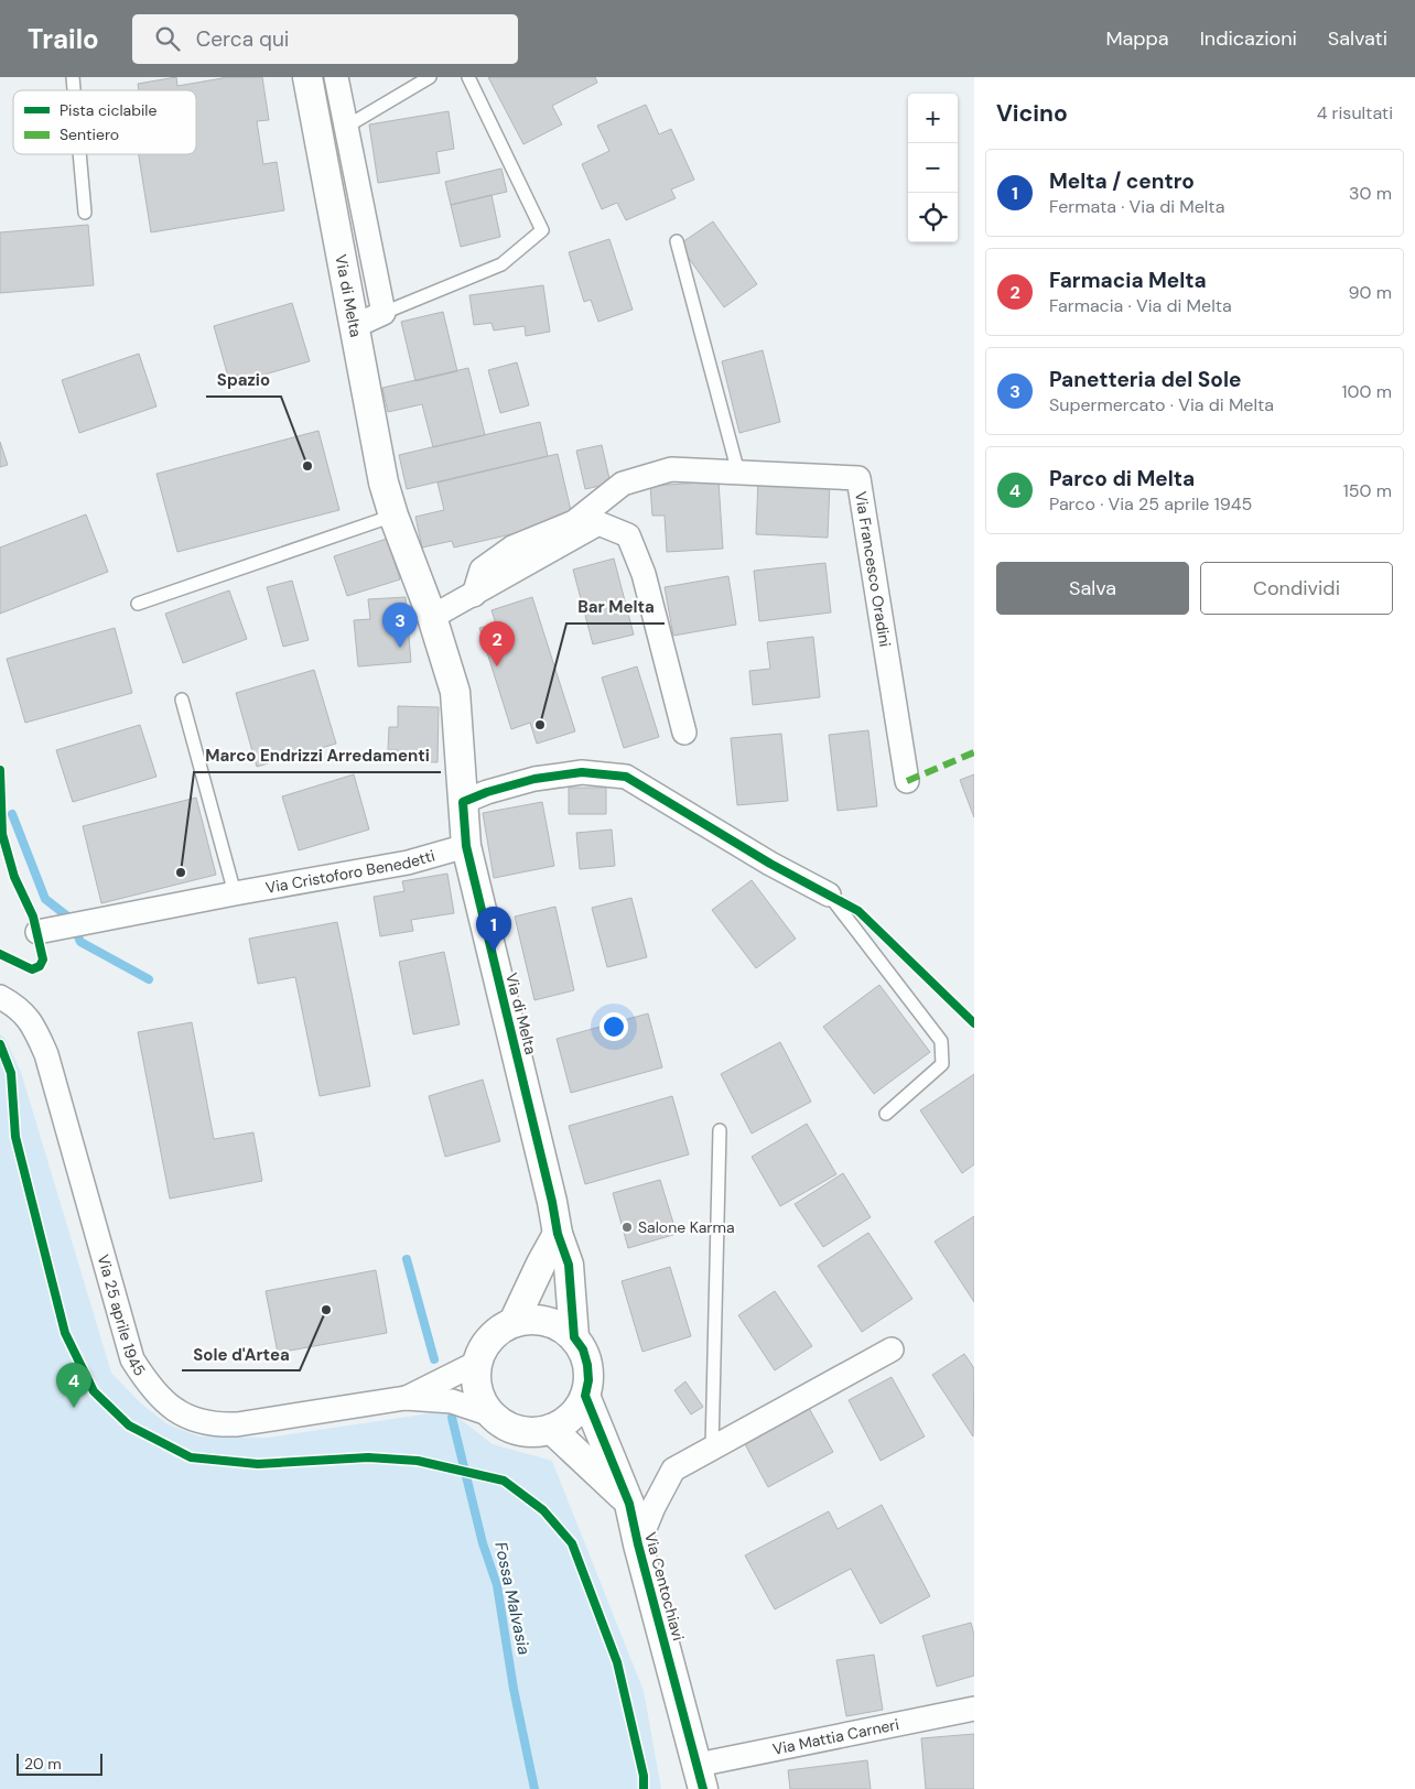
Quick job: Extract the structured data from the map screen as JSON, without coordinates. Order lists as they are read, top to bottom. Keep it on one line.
{"streets":{"street":["Via di Melta","Via Francesco Oradini","Via Cristoforo Benedetti","Via 25 aprile 1945","Via Centochiavi","Via Mattia Carneri"]},"crossings":[["Via di Melta","Via Cristoforo Benedetti"],["Via di Melta","Via 25 aprile 1945"],["Via di Melta","Via Centochiavi"],["Via 25 aprile 1945","Via Centochiavi"],["Via Centochiavi","Via Mattia Carneri"]],"water":["Fossa Malvasia"],"places":["Spazio","Bar Melta","Marco Endrizzi Arredamenti","Salone Karma","Sole d'Artea"],"legend":["Pista ciclabile","Sentiero"],"scale_bar":"20 m","page":{"header":"Trailo","search":"Cerca qui","nav":["Mappa","Indicazioni","Salvati"],"heading":["Vicino","4 risultati"],"map_buttons":["+","−"],"list":[{"mark":"1","name":"Melta / centro","note":"Fermata · Via di Melta","value":"30 m"},{"mark":"2","name":"Farmacia Melta","note":"Farmacia · Via di Melta","value":"90 m"},{"mark":"3","name":"Panetteria del Sole","note":"Supermercato · Via di Melta","value":"100 m"},{"mark":"4","name":"Parco di Melta","note":"Parco · Via 25 aprile 1945","value":"150 m"}],"buttons":["Salva","Condividi"],"pins":["3","2","1","4"],"scale":"20 m"}}
